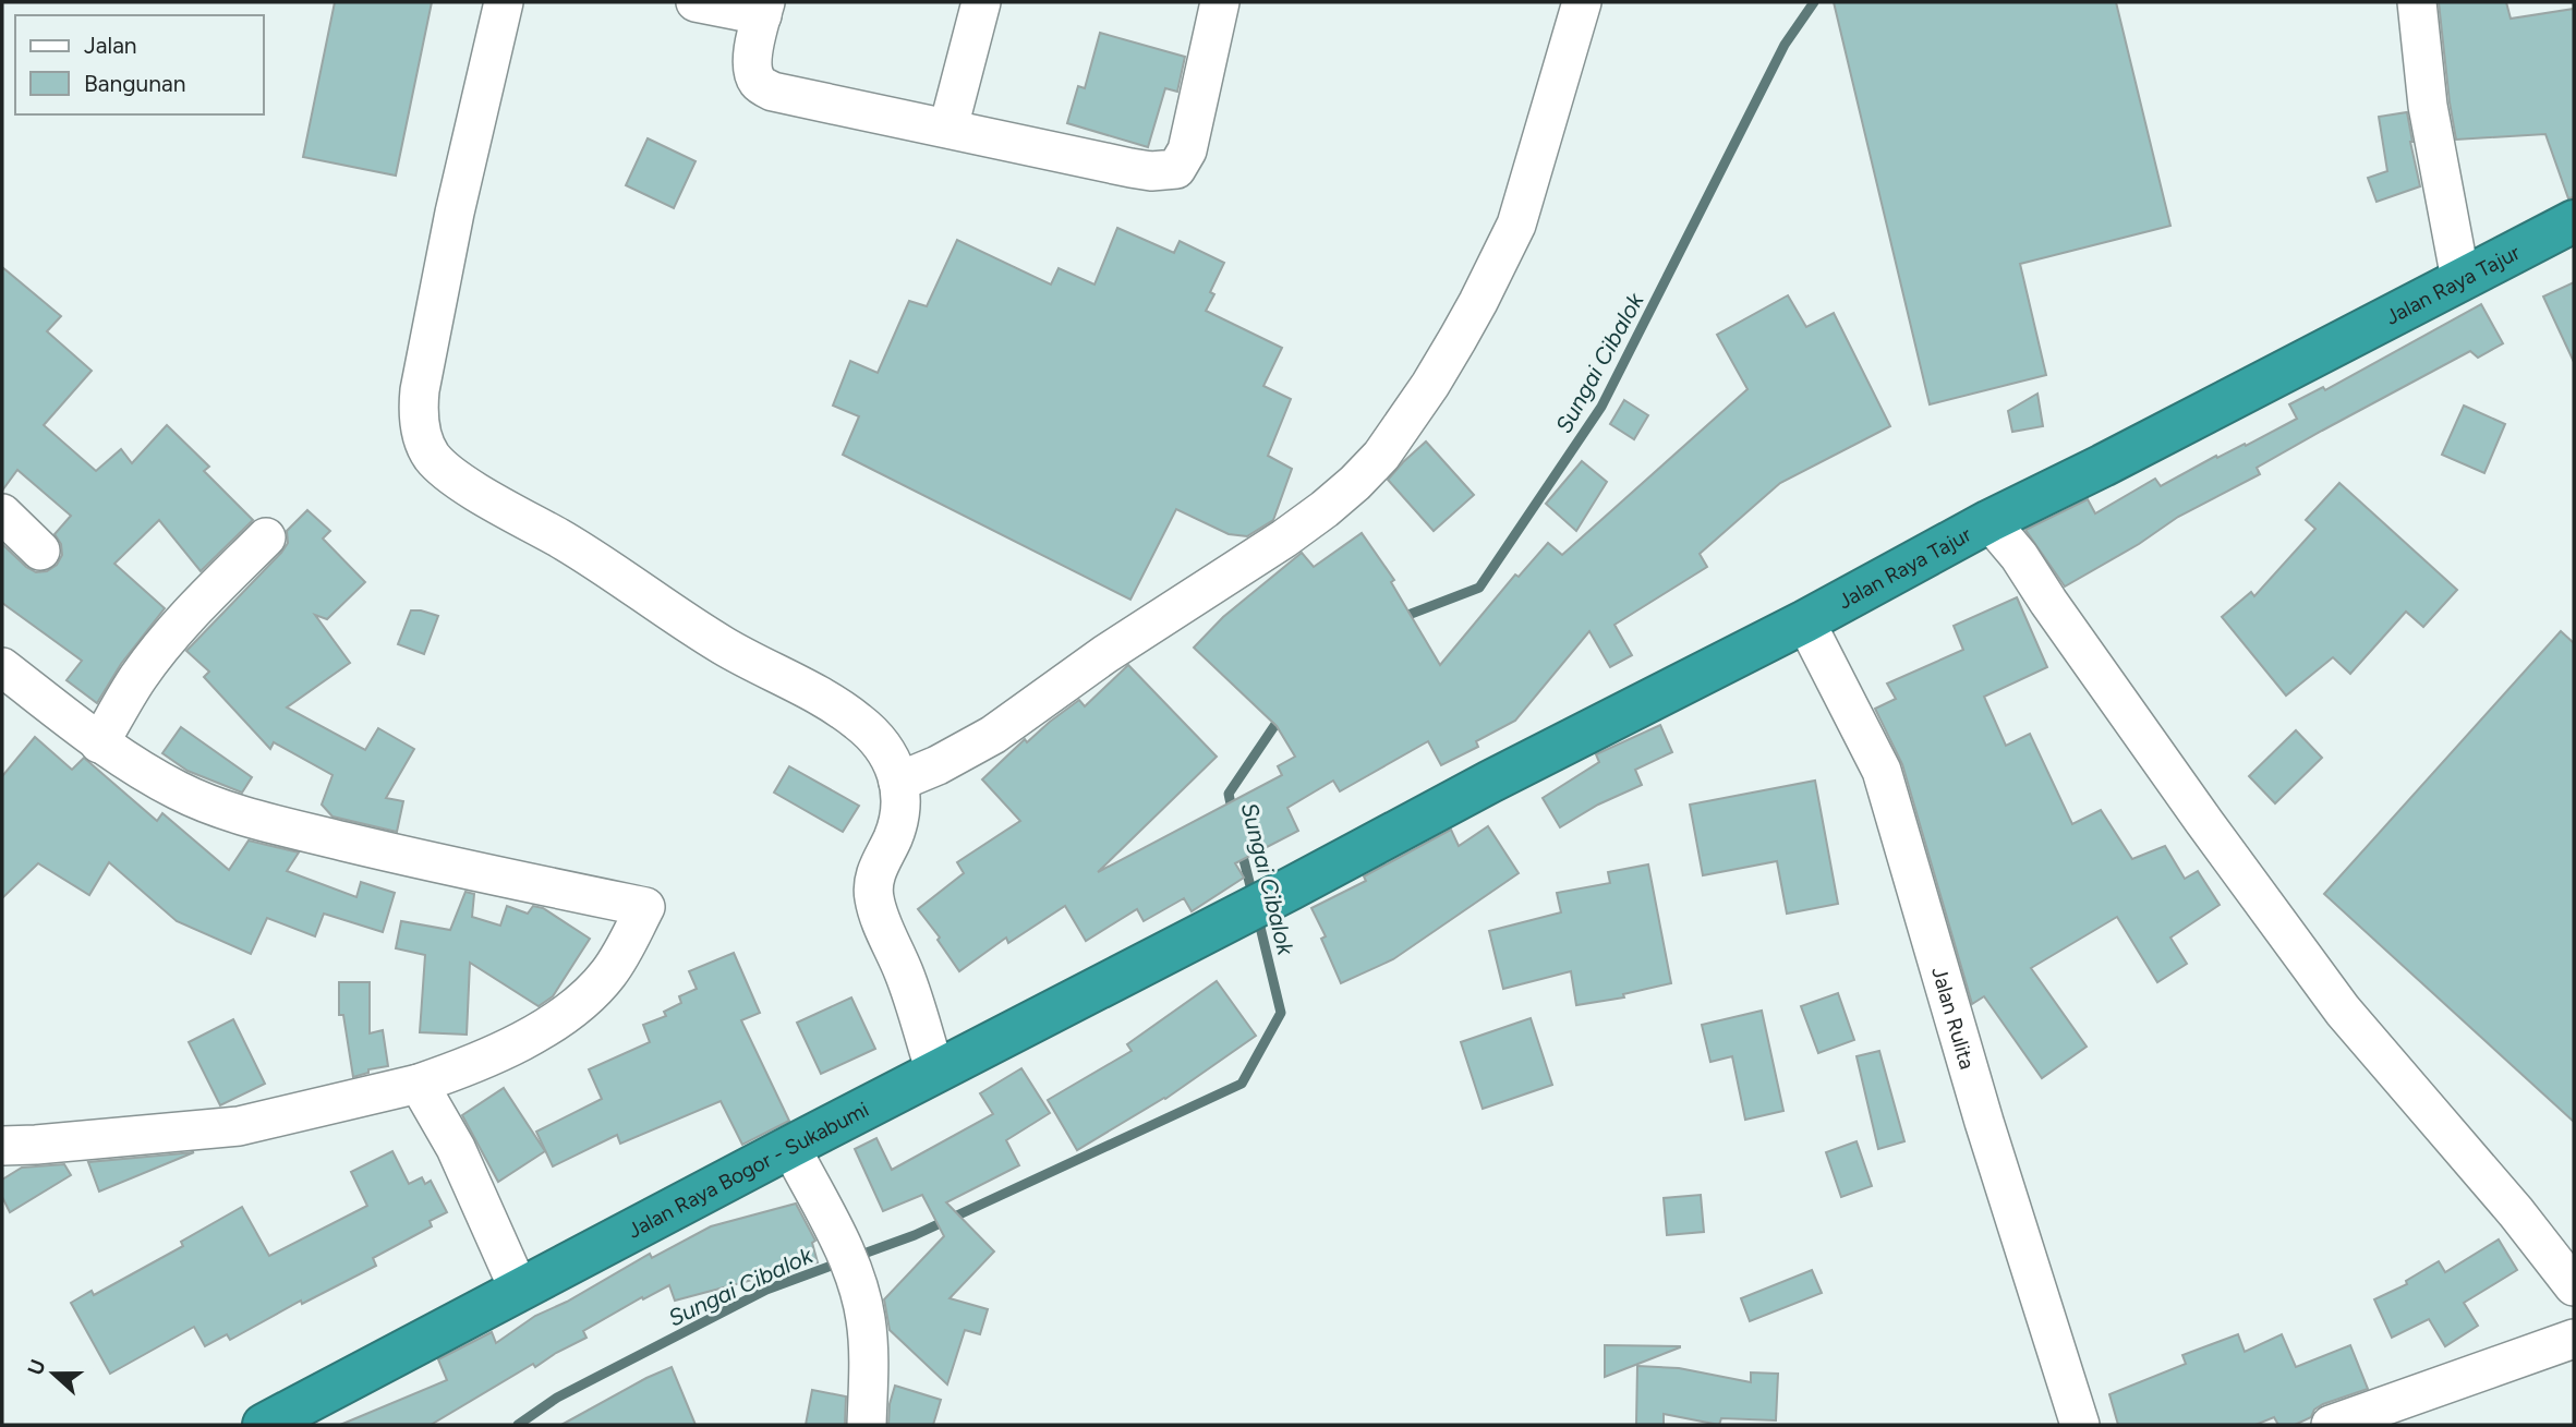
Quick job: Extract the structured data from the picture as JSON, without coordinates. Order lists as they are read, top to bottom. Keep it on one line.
{"streets":{"highway":["Jalan Raya Tajur","Jalan Raya Bogor - Sukabumi"],"street":["Jalan Rulita"]},"crossings":[["Jalan Raya Tajur","Jalan Rulita"],["Jalan Raya Tajur","Jalan Raya Bogor - Sukabumi"]],"water":["Sungai Cibalok"],"legend":["Jalan","Bangunan"],"north":"left"}
